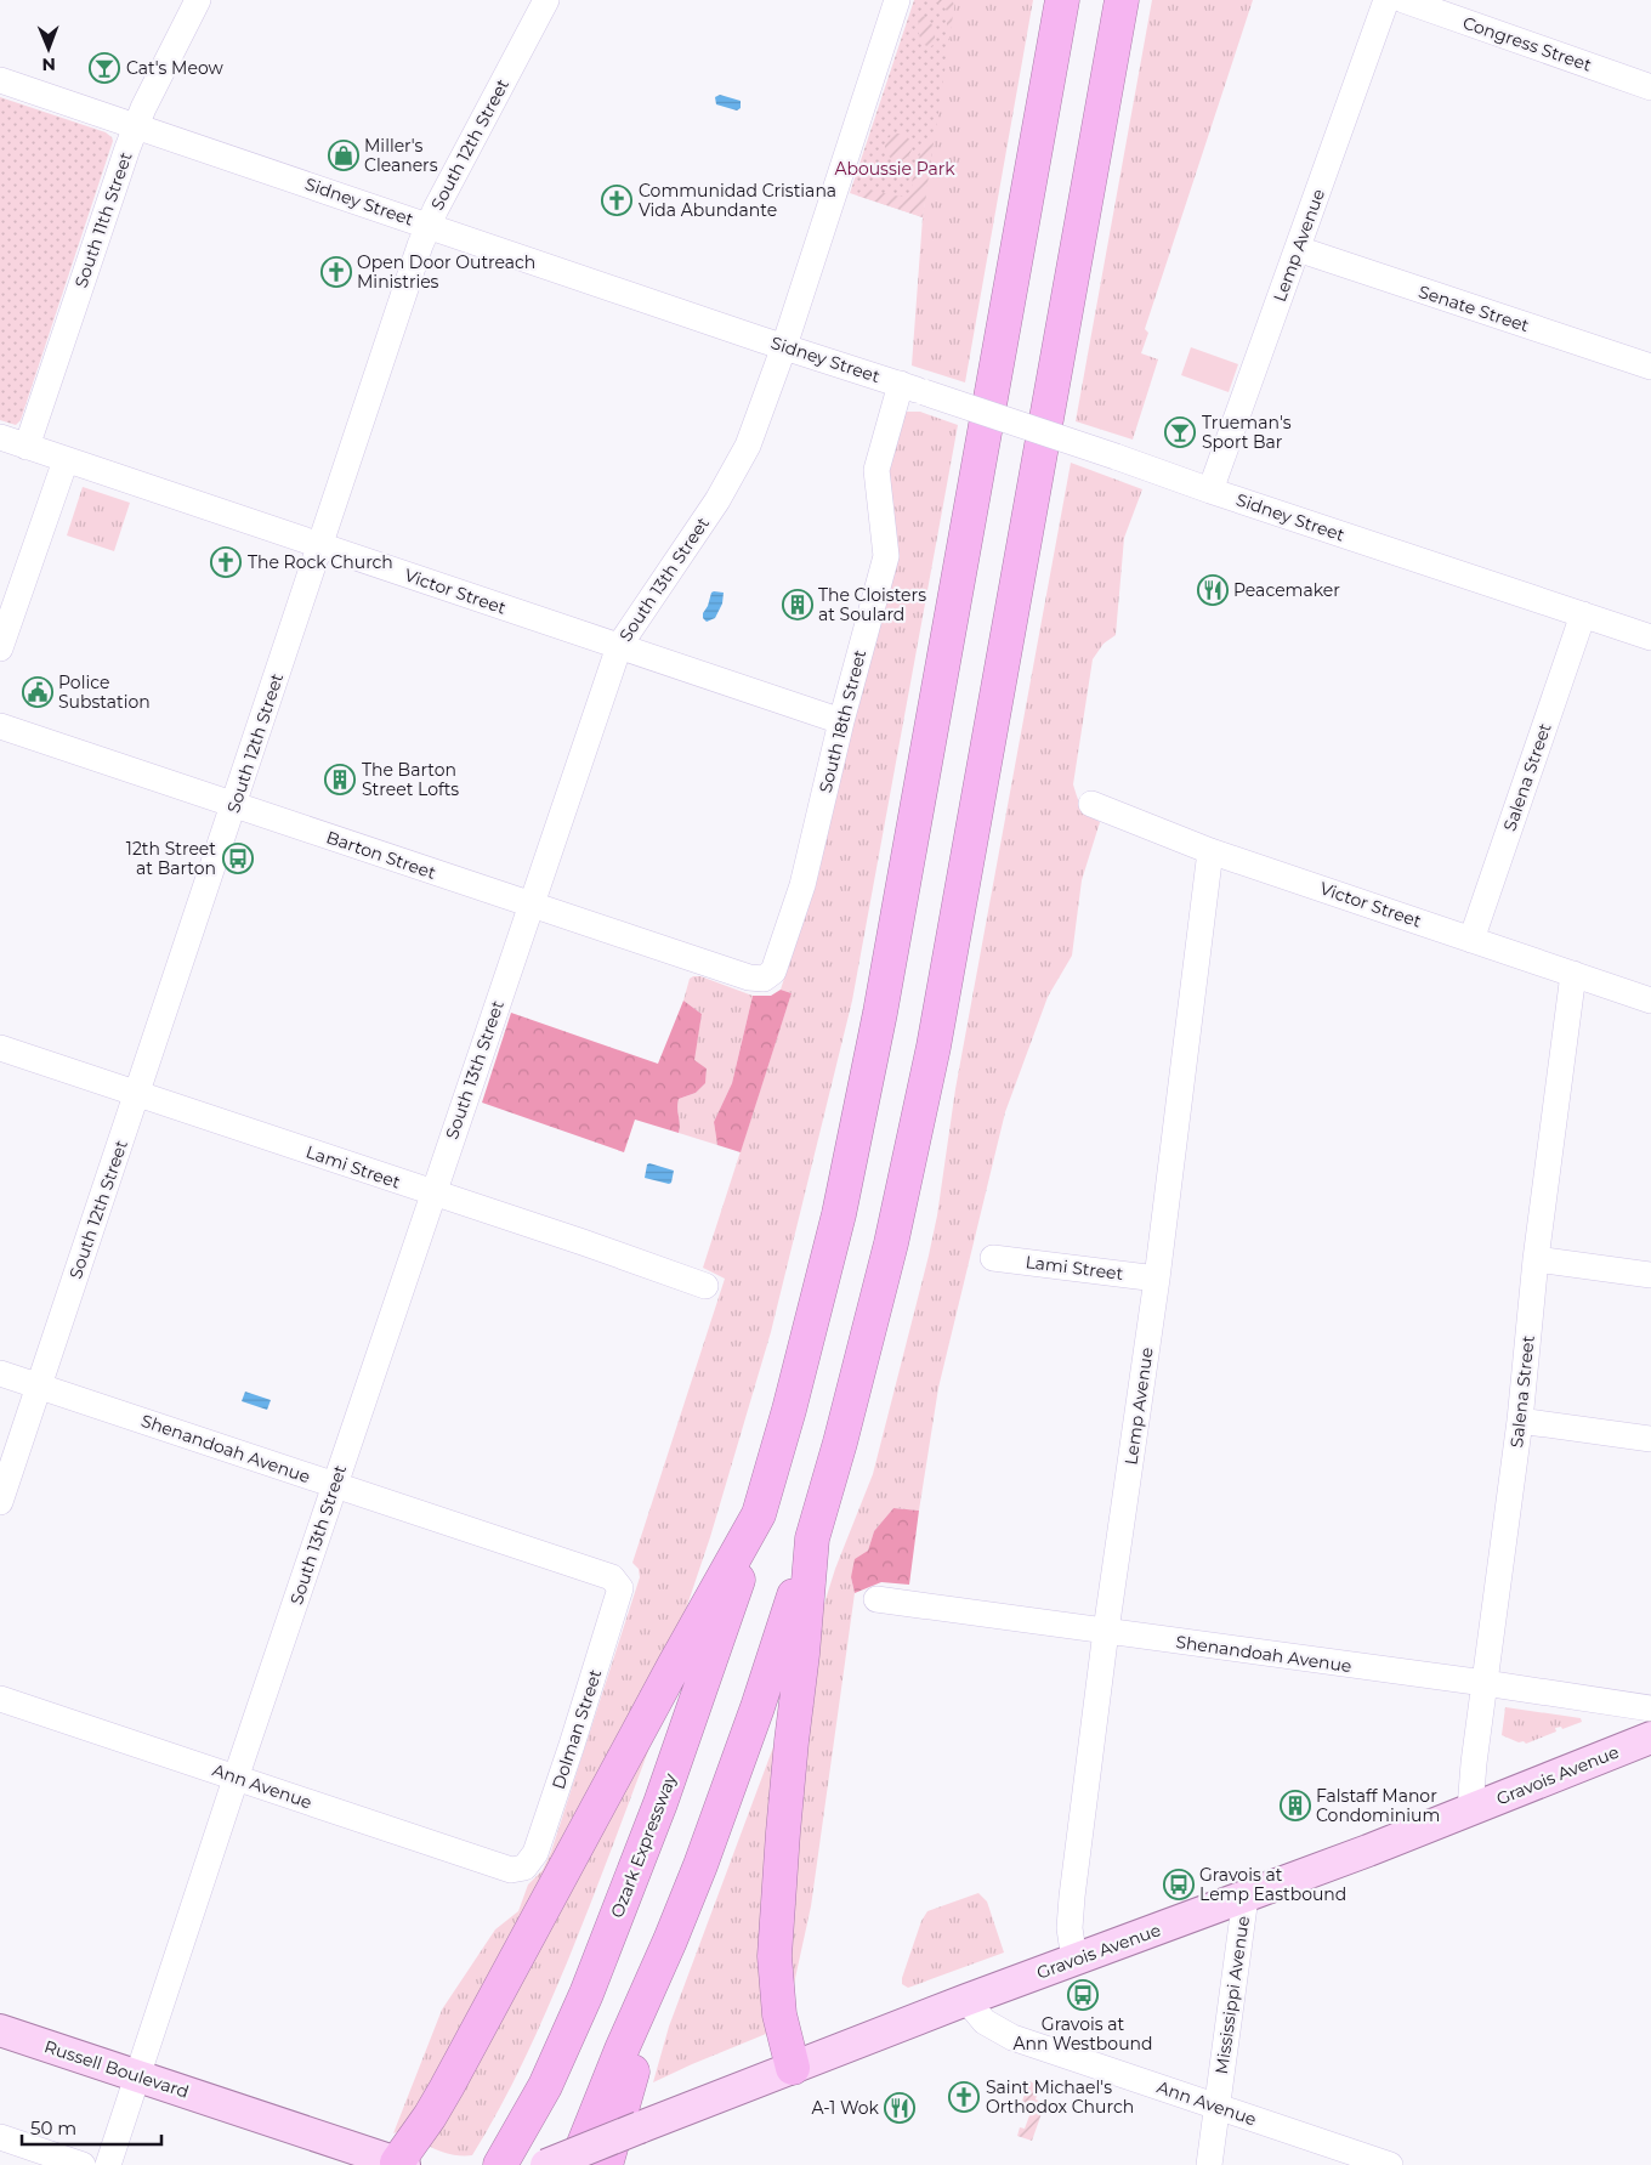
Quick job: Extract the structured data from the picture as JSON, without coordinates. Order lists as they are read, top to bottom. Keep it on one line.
{"streets":{"highway":["Ozark Expressway"],"main road":["Gravois Avenue","Russell Boulevard"],"street":["Congress Street","South 12th Street","Sidney Street","South 11th Street","Lemp Avenue","Senate Street","South 13th Street","Victor Street","South 18th Street","Salena Street","Barton Street","Lami Street","Shenandoah Avenue","Dolman Street","Ann Avenue","Mississippi Avenue"]},"crossings":[["South 12th Street","Sidney Street"],["South 12th Street","Victor Street"],["South 12th Street","Barton Street"],["South 12th Street","Lami Street"],["South 12th Street","Shenandoah Avenue"],["Sidney Street","South 11th Street"],["Sidney Street","Lemp Avenue"],["Sidney Street","South 13th Street"],["Sidney Street","South 18th Street"],["Sidney Street","Salena Street"],["South 11th Street","Victor Street"],["Lemp Avenue","Senate Street"],["Lemp Avenue","Victor Street"],["Lemp Avenue","Lami Street"],["Lemp Avenue","Shenandoah Avenue"],["Lemp Avenue","Gravois Avenue"],["South 13th Street","Victor Street"],["South 13th Street","Barton Street"],["South 13th Street","Lami Street"],["South 13th Street","Shenandoah Avenue"],["South 13th Street","Ann Avenue"],["South 13th Street","Russell Boulevard"],["Victor Street","South 18th Street"],["Victor Street","Salena Street"],["South 18th Street","Barton Street"],["Salena Street","Shenandoah Avenue"],["Salena Street","Gravois Avenue"],["Shenandoah Avenue","Dolman Street"],["Dolman Street","Ann Avenue"],["Gravois Avenue","Ann Avenue"],["Gravois Avenue","Mississippi Avenue"],["Ann Avenue","Mississippi Avenue"]],"parks":["Aboussie Park"],"places":{"bar":["Cat's Meow","Trueman's Sport Bar"],"shop":["Miller's Cleaners"],"church":["Communidad Cristiana Vida Abundante","Open Door Outreach Ministries","The Rock Church","Saint Michael's Orthodox Church"],"restaurant":["Peacemaker","A-1 Wok"],"building":["The Cloisters at Soulard","The Barton Street Lofts","Falstaff Manor Condominium"],"public building":["Police Substation"],"bus stop":["12th Street at Barton","Gravois at Lemp Eastbound","Gravois at Ann Westbound"]},"scale_bar":"50 m","north":"bottom"}
